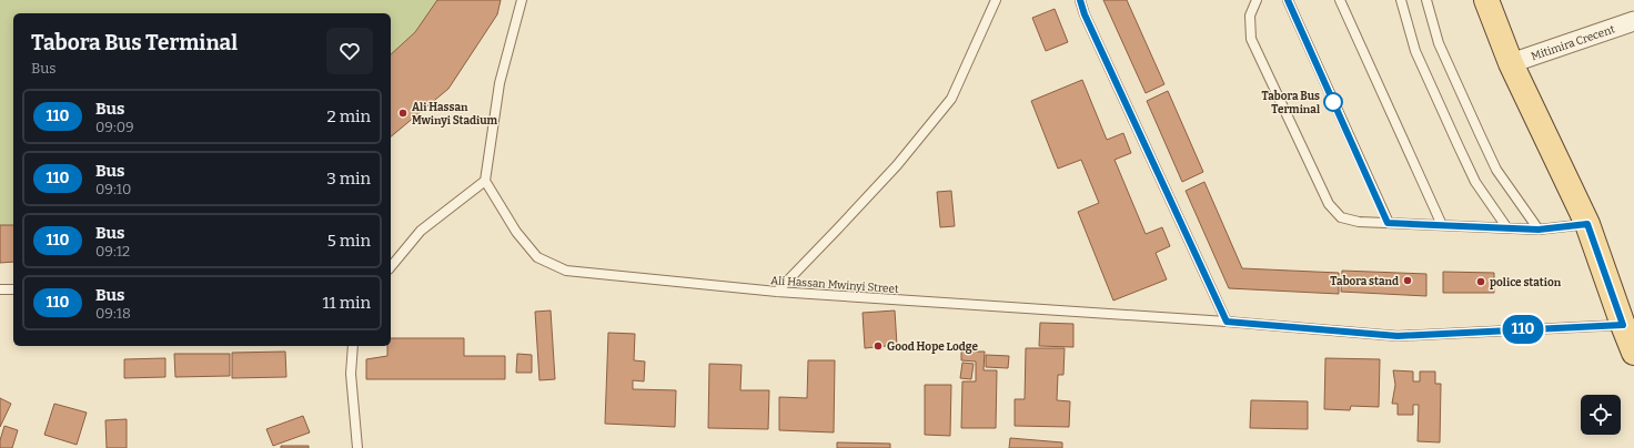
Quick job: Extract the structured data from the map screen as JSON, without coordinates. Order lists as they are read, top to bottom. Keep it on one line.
{"streets":{"street":["Mitimira Crecent"],"lane":["Ali Hassan Mwinyi Street"]},"places":["Tabora Bus Terminal","Ali Hassan Mwinyi Stadium","Tabora stand","police station","Good Hope Lodge"],"lines":["bus line 110"],"page":{"on_map":"110","heading":["Tabora Bus Terminal","Bus"],"list":[{"mark":"110","name":"Bus","note":"09:09","value":"2 min"},{"mark":"110","name":"Bus","note":"09:10","value":"3 min"},{"mark":"110","name":"Bus","note":"09:12","value":"5 min"},{"mark":"110","name":"Bus","note":"09:18","value":"11 min"}]}}
